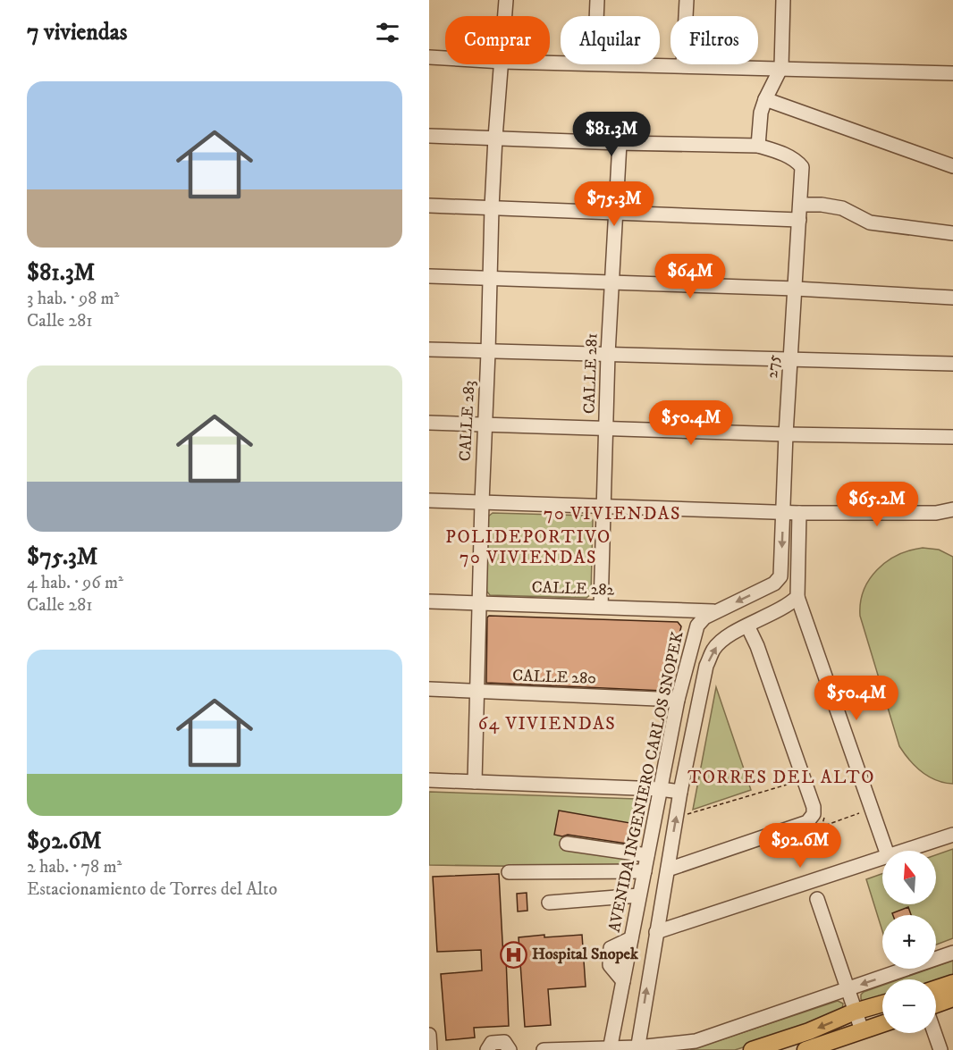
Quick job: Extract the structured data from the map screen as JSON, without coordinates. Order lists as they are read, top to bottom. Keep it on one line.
{"streets":{"street":["275","CALLE 281","CALLE 283","CALLE 282","CALLE 280","AVENIDA INGENIERO CARLOS SNOPEK"]},"crossings":[["275","AVENIDA INGENIERO CARLOS SNOPEK"],["CALLE 281","CALLE 282"],["CALLE 283","CALLE 282"],["CALLE 283","CALLE 280"],["CALLE 282","AVENIDA INGENIERO CARLOS SNOPEK"],["CALLE 280","AVENIDA INGENIERO CARLOS SNOPEK"]],"districts":["70 VIVIENDAS","POLIDEPORTIVO 70 VIVIENDAS","64 VIVIENDAS","TORRES DEL ALTO"],"places":{"hospital":["Hospital Snopek"]},"north":"top","page":{"heading":"7 viviendas","chip":["Comprar","Alquilar","Filtros"],"list":[{"name":"$81.3M","note":"3 hab. · 98 m² · Calle 281"},{"name":"$75.3M","note":"4 hab. · 96 m² · Calle 281"},{"name":"$92.6M","note":"2 hab. · 78 m² · Estacionamiento de Torres del Alto"}],"price":["$81.3M","$75.3M","$64M","$50.4M","$65.2M","$50.4M","$92.6M"],"map_buttons":["+","−"]}}
